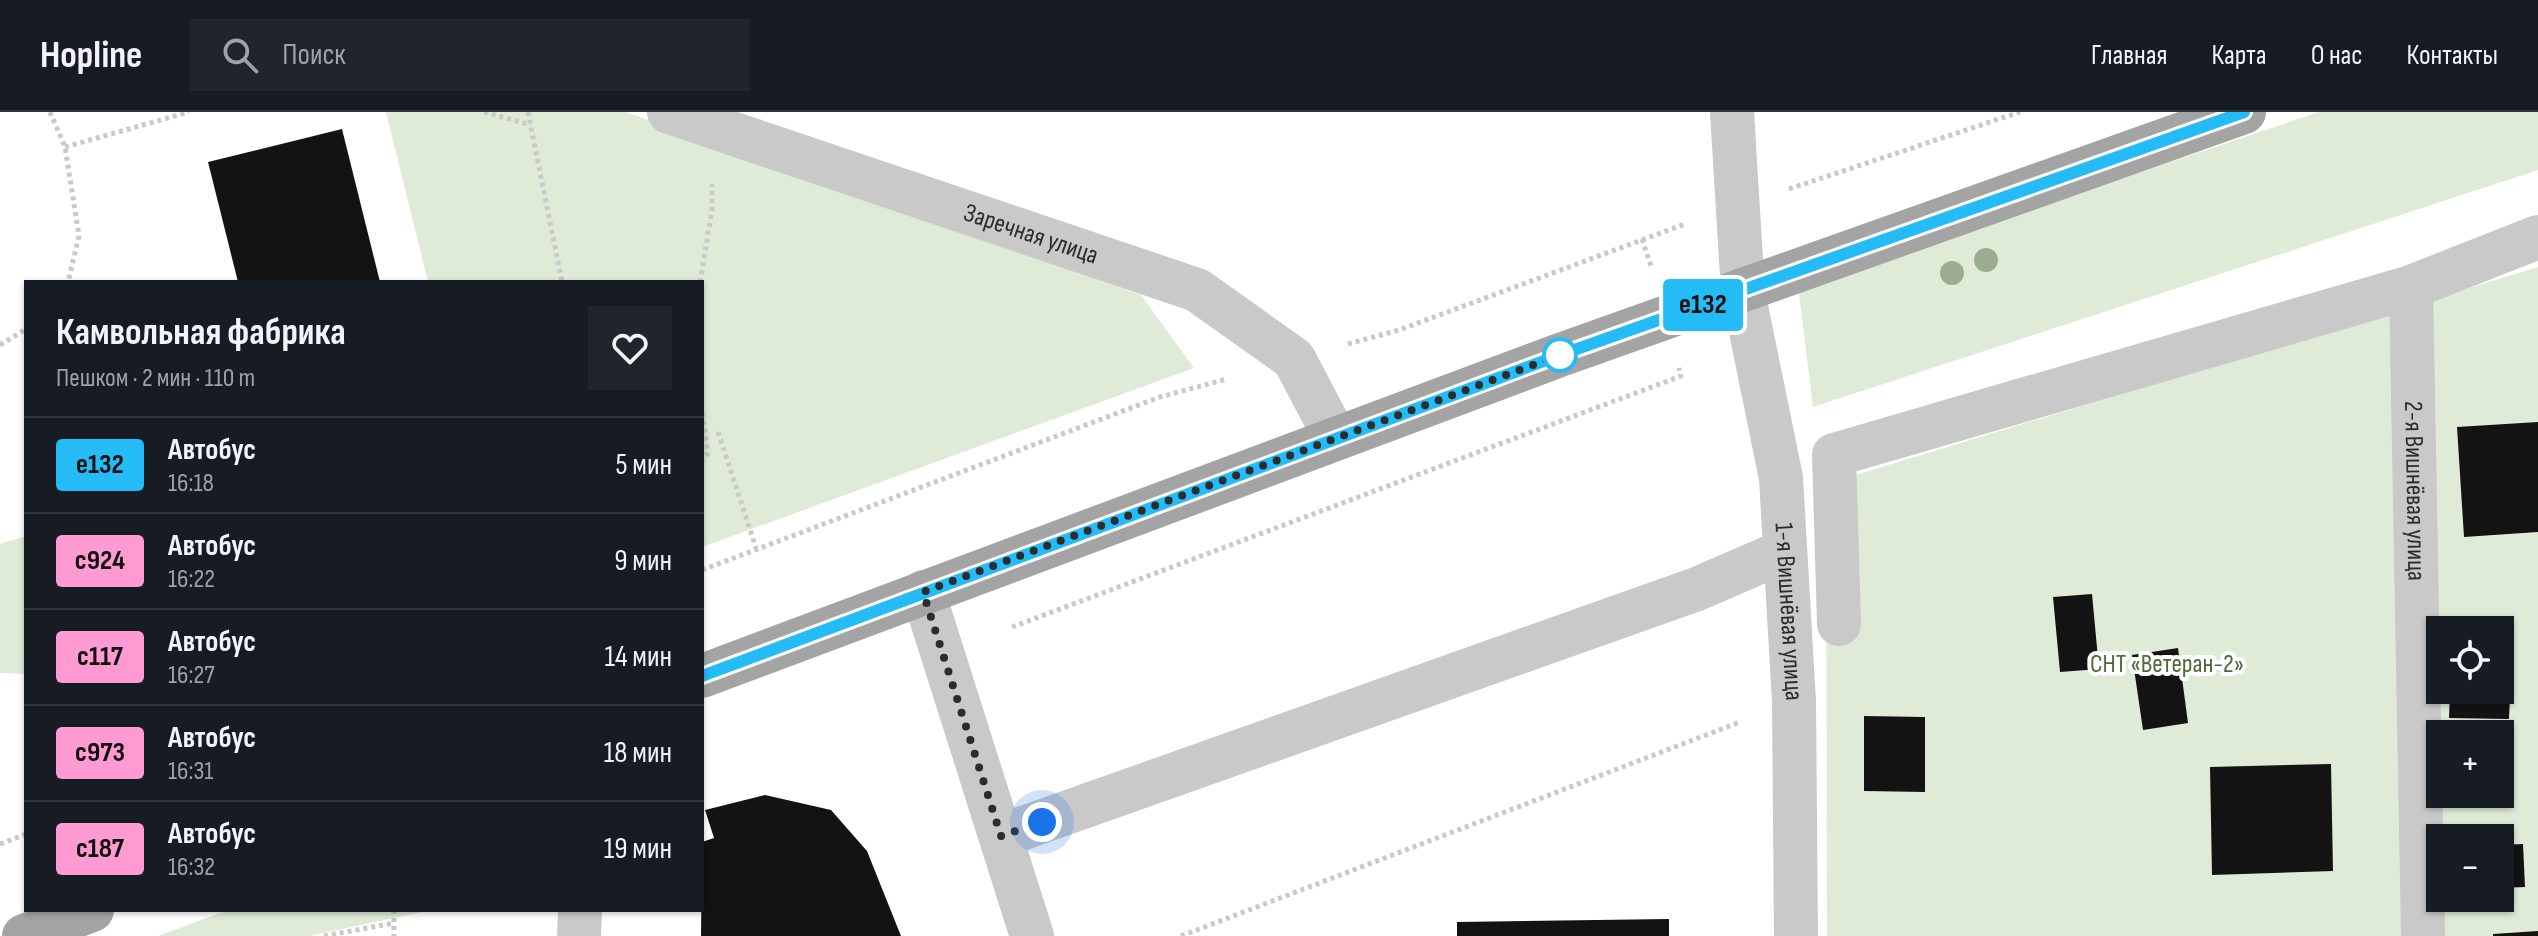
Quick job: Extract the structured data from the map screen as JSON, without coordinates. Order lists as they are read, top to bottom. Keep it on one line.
{"streets":{"street":["Заречная улица","2-я Вишнёвая улица","1-я Вишнёвая улица"]},"parks":["СНТ «Ветеран-2»"],"lines":["bus line е132"],"page":{"header":"Hopline","search":"Поиск","nav":["Главная","Карта","О нас","Контакты"],"on_map":"е132","heading":["Камвольная фабрика","Пешком · 2 мин · 110 m"],"list":[{"mark":"е132","name":"Автобус","note":"16:18","value":"5 мин"},{"mark":"с924","name":"Автобус","note":"16:22","value":"9 мин"},{"mark":"с117","name":"Автобус","note":"16:27","value":"14 мин"},{"mark":"с973","name":"Автобус","note":"16:31","value":"18 мин"},{"mark":"с187","name":"Автобус","note":"16:32","value":"19 мин"}],"map_buttons":["+","−"]}}
